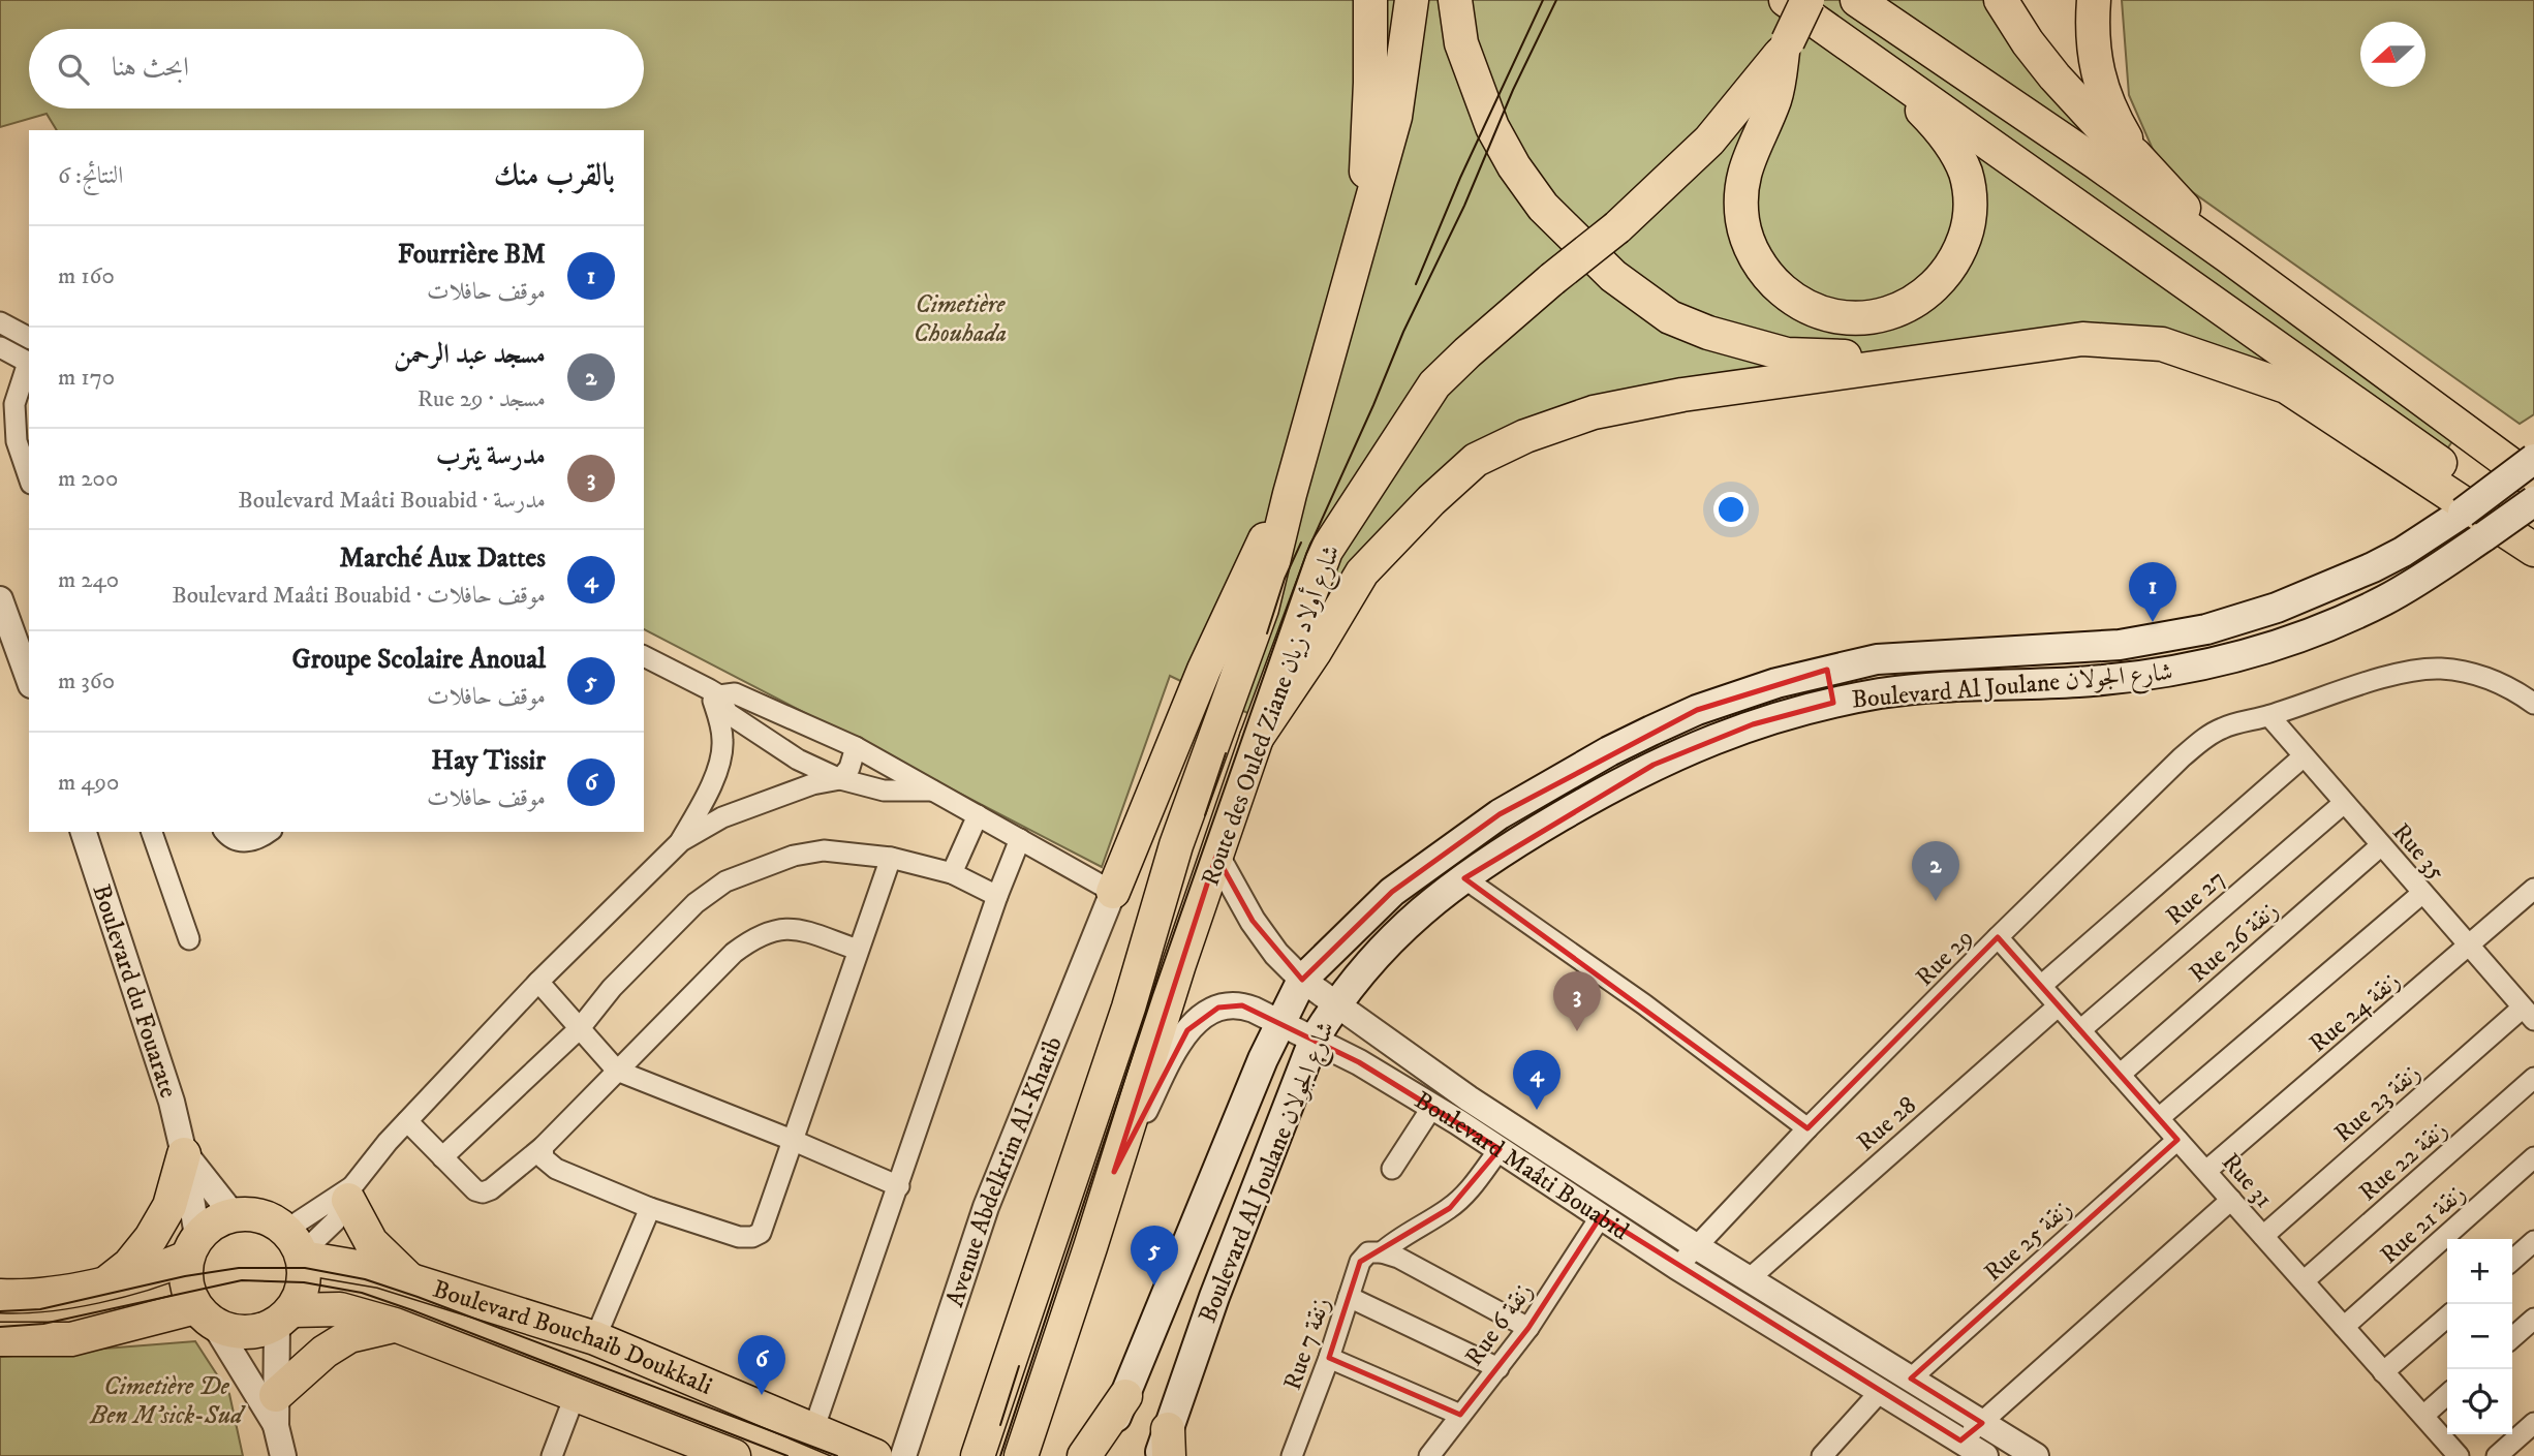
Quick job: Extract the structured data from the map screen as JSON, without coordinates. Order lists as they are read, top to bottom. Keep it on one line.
{"streets":{"main road":["Boulevard Al Joulane شارع الجولان","Route des Ouled Ziane شارع أولاد زيان","Boulevard Bouchaib Doukkali"],"street":["Rue 35","Rue 27","Rue 26 زنقة","Rue 29","Boulevard du Fouarate","Rue 24 زنقة","Rue 23 زنقة","Rue 28","Rue 22 زنقة","Boulevard Maâti Bouabid","Avenue Abdelkrim Al-Khatib","Rue 31","Rue 21 زنقة","Rue 25 زنقة","Rue 6 زنقة","Rue 7 زنقة"]},"crossings":[["Boulevard Al Joulane شارع الجولان","Boulevard Maâti Bouabid"],["Route des Ouled Ziane شارع أولاد زيان","Boulevard Maâti Bouabid"],["Rue 35","Rue 27"],["Rue 35","Rue 26 زنقة"],["Rue 35","Rue 29"],["Rue 35","Rue 24 زنقة"],["Rue 35","Rue 23 زنقة"],["Rue 27","Rue 31"],["Rue 26 زنقة","Rue 31"],["Rue 29","Boulevard Maâti Bouabid"],["Rue 29","Rue 31"],["Boulevard du Fouarate","Boulevard Bouchaib Doukkali"],["Rue 24 زنقة","Rue 31"],["Rue 23 زنقة","Rue 31"],["Rue 28","Boulevard Maâti Bouabid"],["Rue 28","Rue 31"],["Rue 22 زنقة","Rue 31"],["Boulevard Maâti Bouabid","Rue 25 زنقة"],["Boulevard Maâti Bouabid","Rue 6 زنقة"],["Rue 31","Rue 21 زنقة"],["Rue 31","Rue 25 زنقة"]],"parks":["Cimetière Chouhada","Cimetière De Ben M'sick-Sud"],"north":"left","page":{"search":"ابحث هنا","heading":["بالقرب منك","النتائج: 6"],"list":[{"mark":"1","name":"Fourrière BM","note":"موقف حافلات","value":"160 m"},{"mark":"2","name":"مسجد عبد الرحمن","note":"مسجد · Rue 29","value":"170 m"},{"mark":"3","name":"مدرسة يترب","note":"مدرسة · Boulevard Maâti Bouabid","value":"200 m"},{"mark":"4","name":"Marché Aux Dattes","note":"موقف حافلات · Boulevard Maâti Bouabid","value":"240 m"},{"mark":"5","name":"Groupe Scolaire Anoual","note":"موقف حافلات","value":"360 m"},{"mark":"6","name":"Hay Tissir","note":"موقف حافلات","value":"490 m"}],"pins":["1","2","3","4","5","6"],"map_buttons":["+","−"]}}
